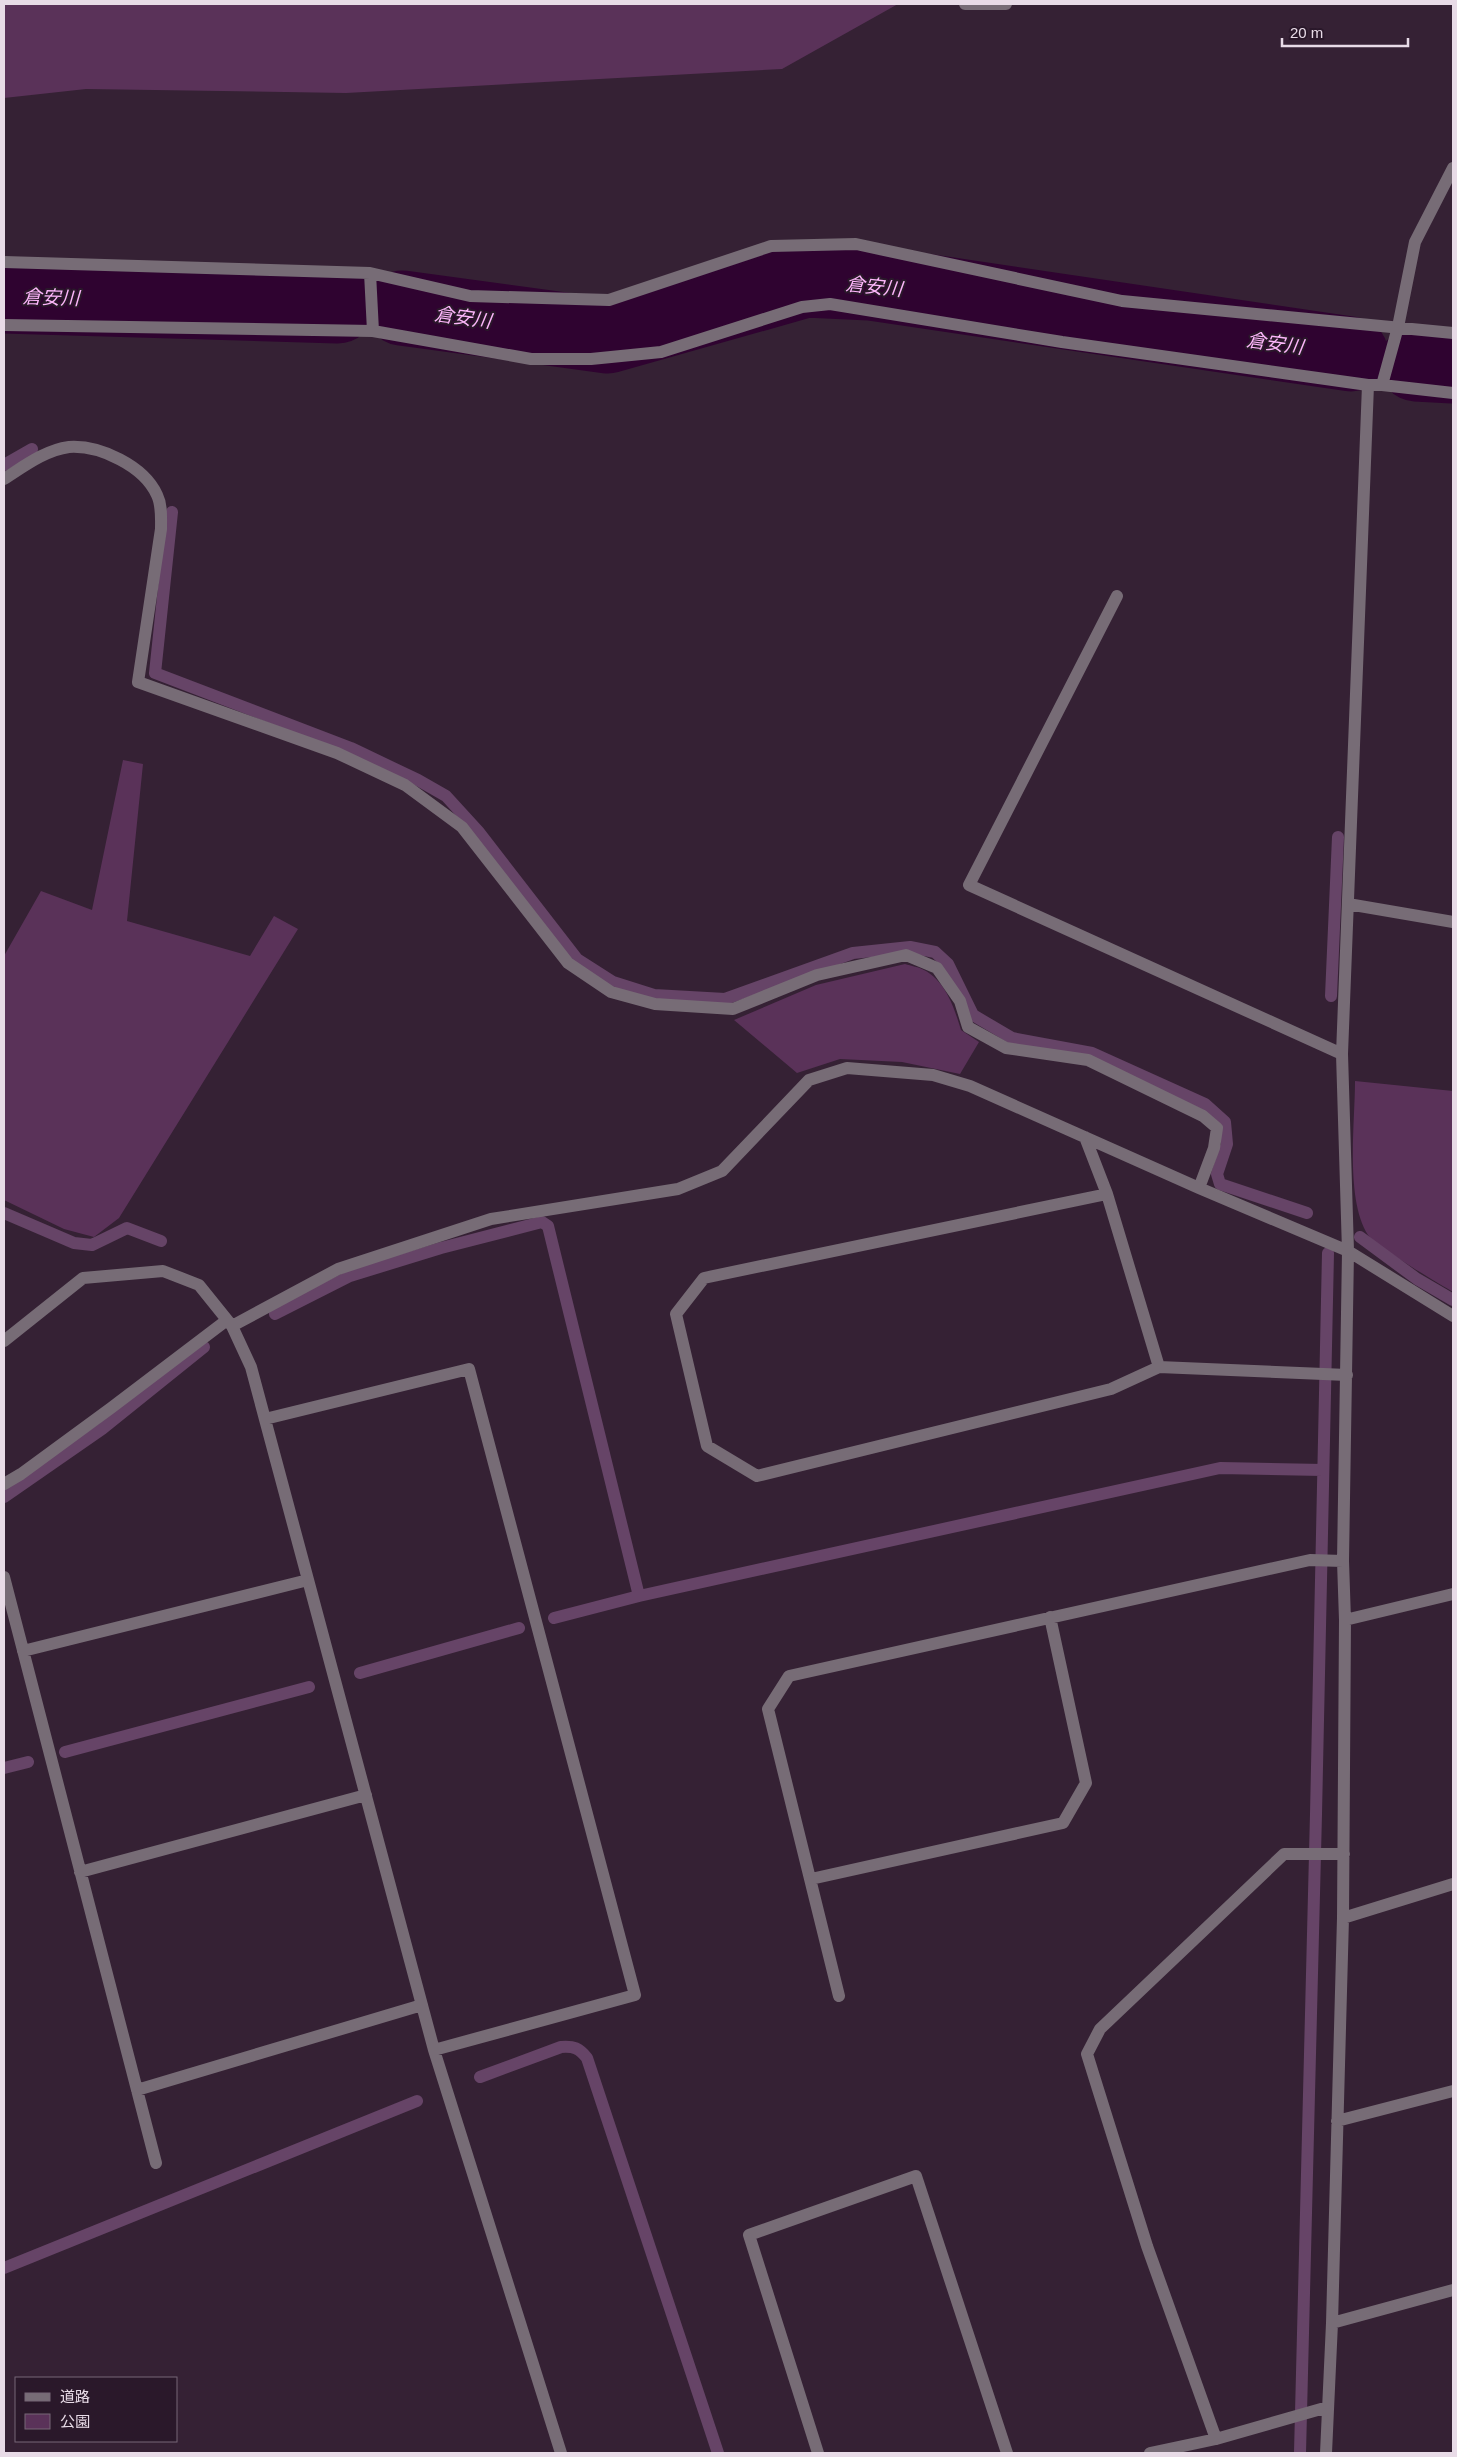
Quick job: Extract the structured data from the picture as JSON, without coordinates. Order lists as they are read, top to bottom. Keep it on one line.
{"water":["倉安川"],"legend":["道路","公園"],"scale_bar":"20 m"}
